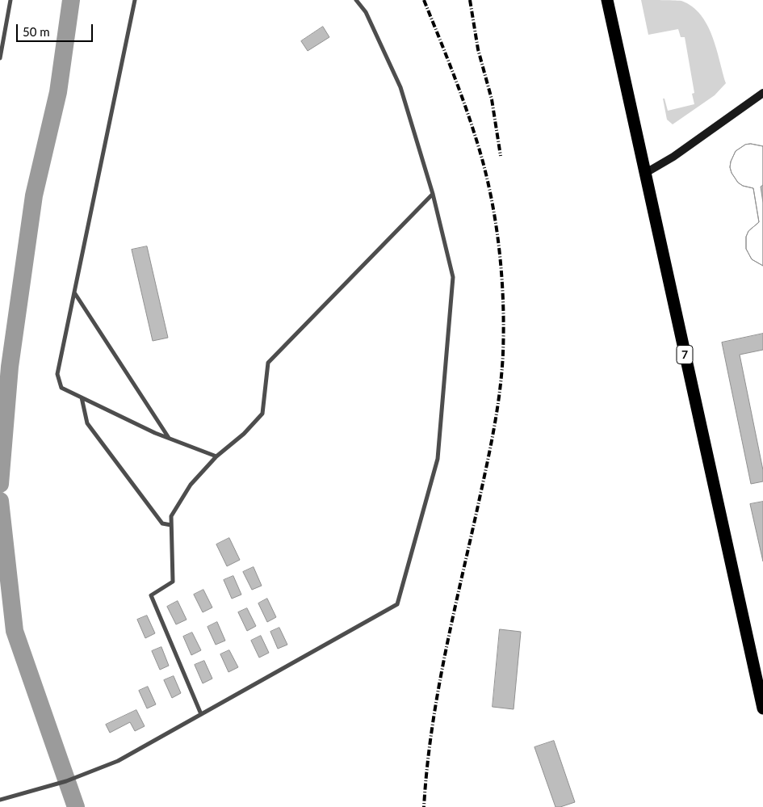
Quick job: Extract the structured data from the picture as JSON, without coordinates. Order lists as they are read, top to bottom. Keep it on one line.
{"streets":{"highway":["7"]},"scale_bar":"50 m"}
